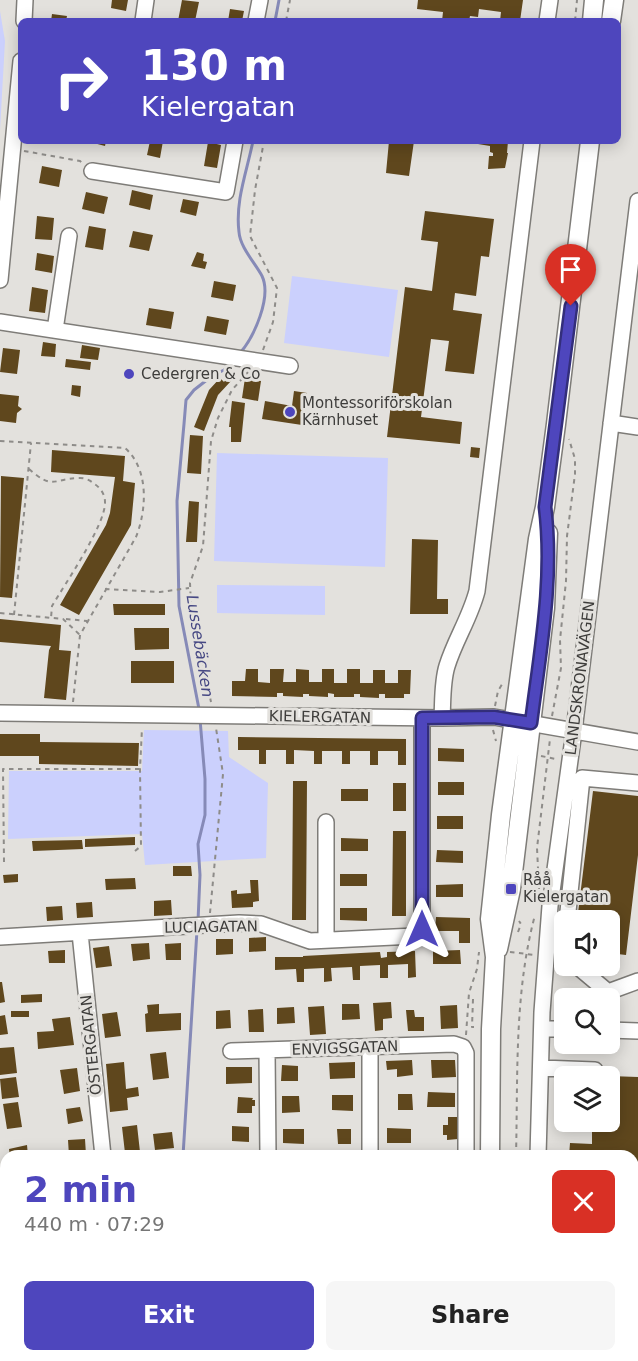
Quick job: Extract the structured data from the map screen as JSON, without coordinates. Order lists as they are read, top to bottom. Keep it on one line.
{"streets":{"street":["LANDSKRONAVÄGEN","KIELERGATAN","LUCIAGATAN","ÖSTERGATAN","ENVIGSGATAN"]},"crossings":[["LANDSKRONAVÄGEN","KIELERGATAN"],["KIELERGATAN","LUCIAGATAN"],["LUCIAGATAN","ÖSTERGATAN"]],"water":["Lussebäcken"],"places":{"other":["Cedergren & Co","Montessoriförskolan Kärnhuset"],"transit":["Råå Kielergatan"]},"page":{"turn":["130 m","Kielergatan"],"heading":["2 min","440 m · 07:29"],"buttons":["Exit","Share"]}}
